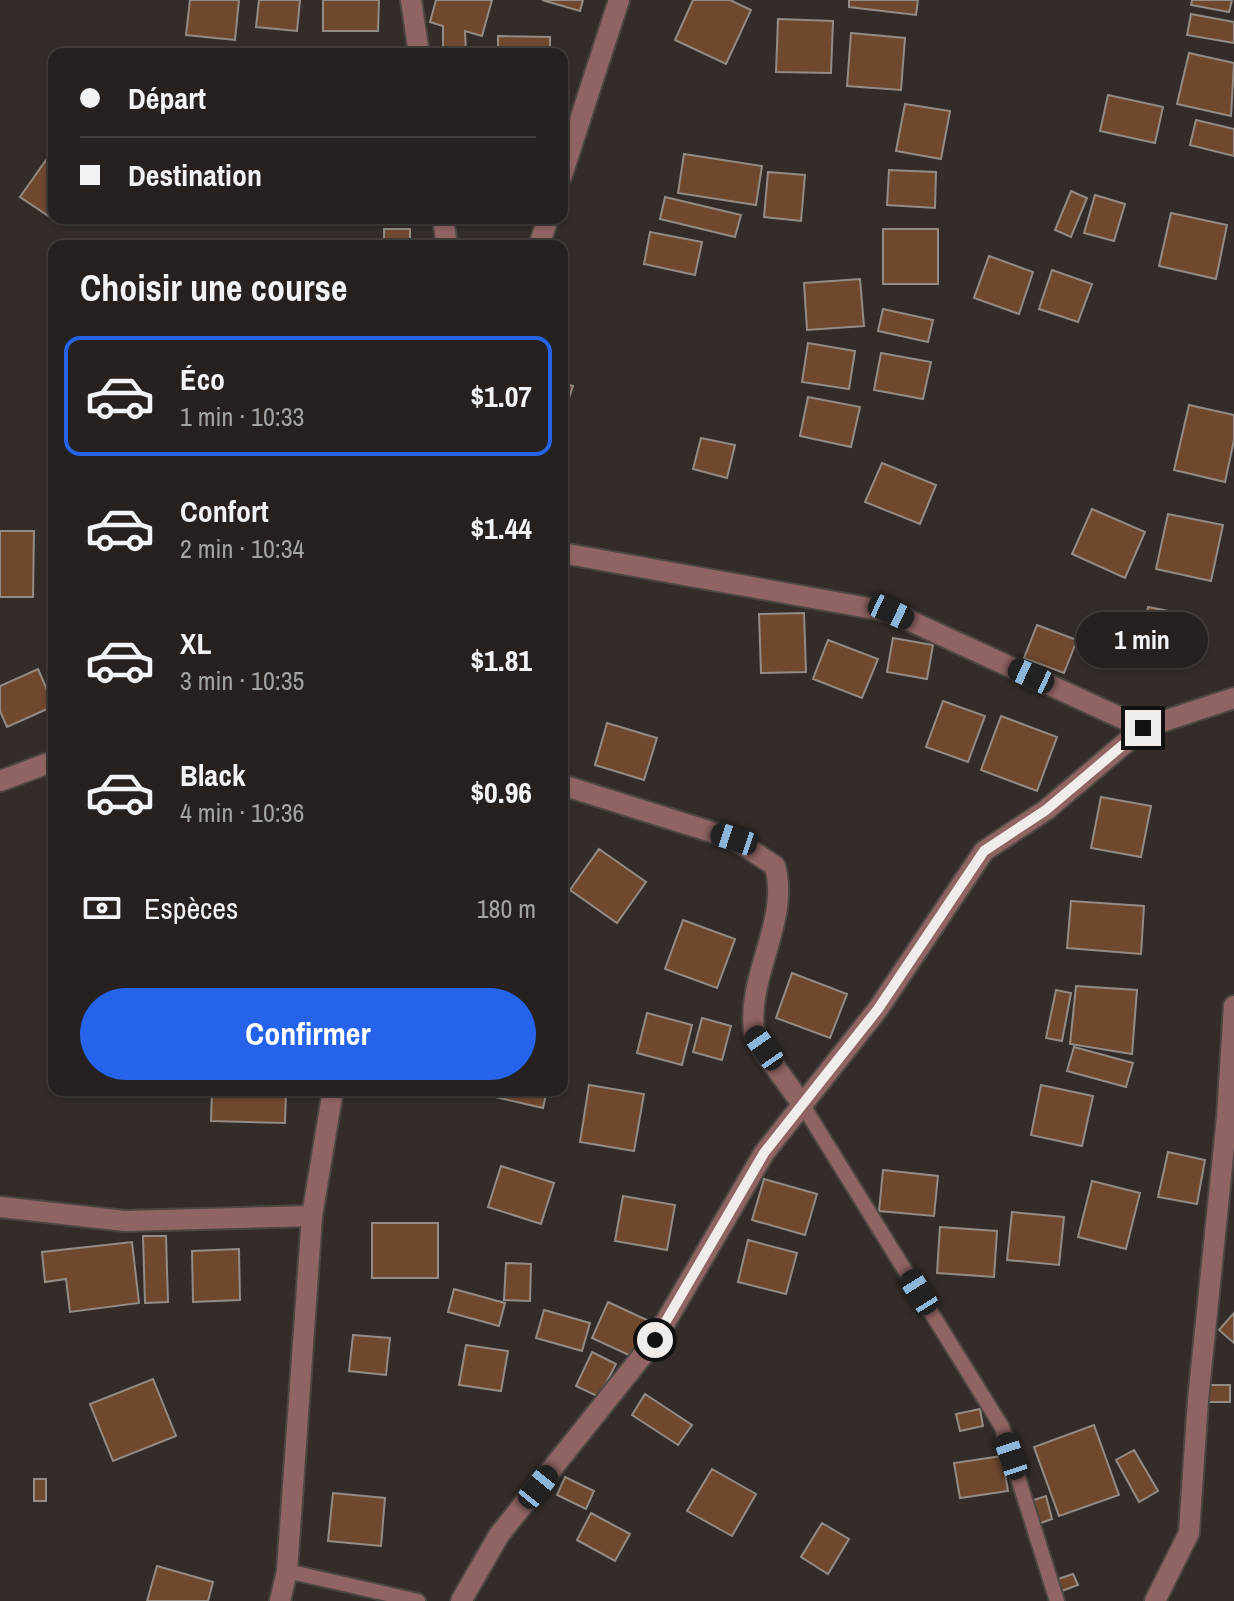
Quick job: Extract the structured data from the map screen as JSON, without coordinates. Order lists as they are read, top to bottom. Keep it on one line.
{"page":{"banner":["Départ","Destination"],"heading":"Choisir une course","list":[{"name":"Éco","note":"1 min · 10:33","value":"$1.07"},{"name":"Confort","note":"2 min · 10:34","value":"$1.44"},{"name":"XL","note":"3 min · 10:35","value":"$1.81"},{"name":"Black","note":"4 min · 10:36","value":"$0.96"}],"bubble":"1 min","pay":["Espèces","180 m"],"buttons":"Confirmer"}}
